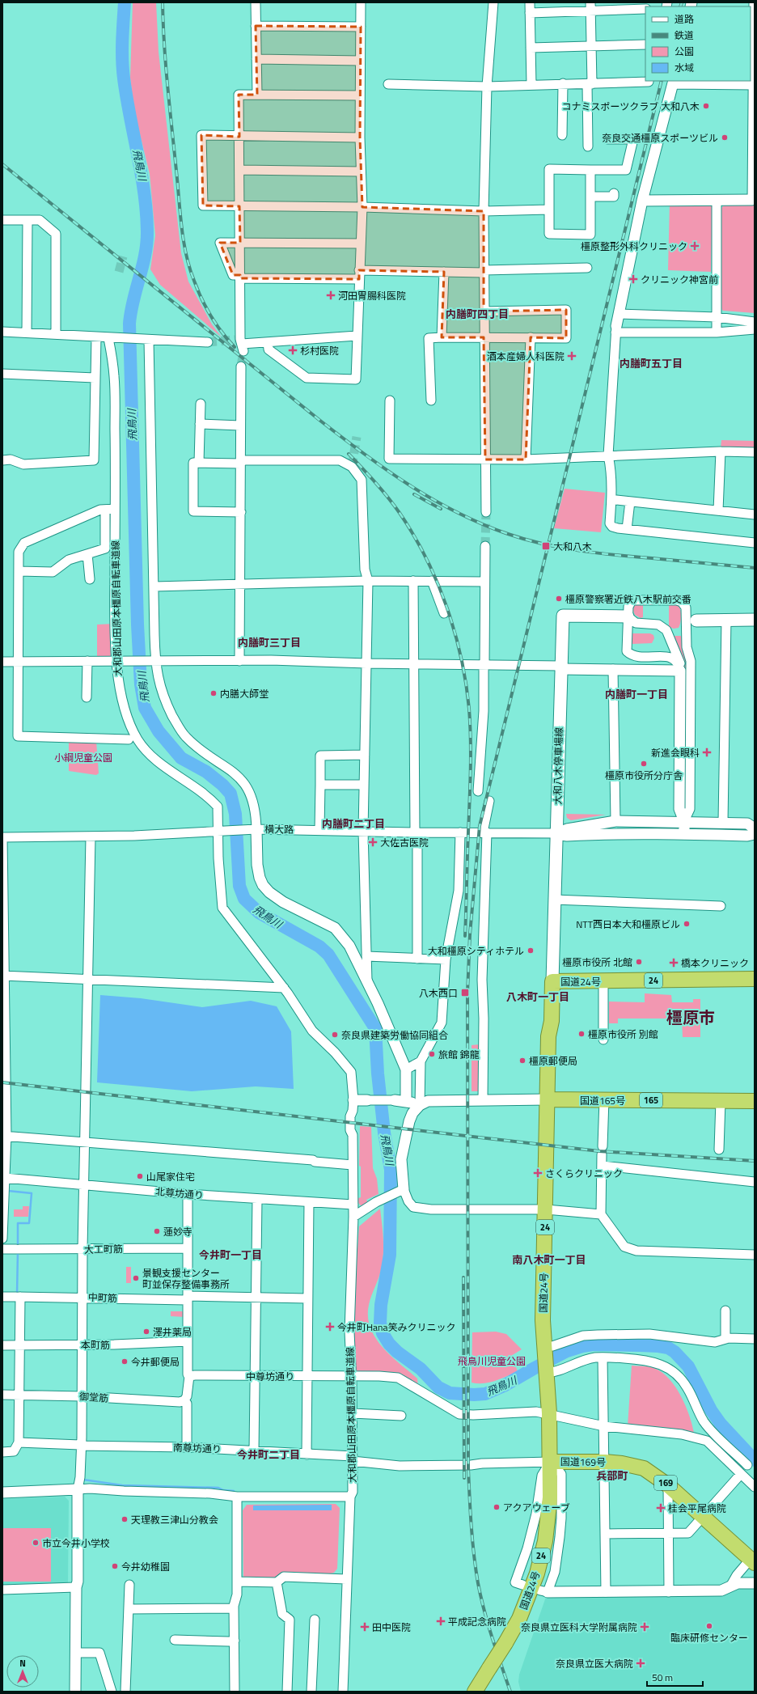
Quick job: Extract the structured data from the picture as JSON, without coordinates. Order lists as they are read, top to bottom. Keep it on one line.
{"streets":{"highway":["24","国道24号","国道165号","165","国道169号","169"],"main road":["大和八木停車場線"],"street":["大和郡山田原本橿原自転車道線","横大路","北尊坊通り","大工町筋","中町筋","本町筋","中尊坊通り","御堂筋","南尊坊通り"]},"crossings":[["大和郡山田原本橿原自転車道線","横大路"],["大和郡山田原本橿原自転車道線","北尊坊通り"],["大和郡山田原本橿原自転車道線","中尊坊通り"],["大和郡山田原本橿原自転車道線","南尊坊通り"],["大和八木停車場線","横大路"],["大和八木停車場線","国道24号"],["国道24号","国道165号"],["国道24号","中尊坊通り"],["国道24号","南尊坊通り"],["国道24号","国道169号"],["南尊坊通り","国道169号"]],"districts":["内膳町四丁目","内膳町五丁目","内膳町三丁目","内膳町一丁目","内膳町二丁目","八木町一丁目","橿原市","今井町一丁目","南八木町一丁目","今井町二丁目","兵部町"],"water":["飛鳥川"],"parks":["小綱児童公園","飛鳥川児童公園"],"places":{"other":["コナミスポーツクラブ 大和八木","奈良交通橿原スポーツビル","橿原警察署近鉄八木駅前交番","内膳大師堂","橿原市役所分庁舎","NTT西日本大和橿原ビル","大和橿原シティホテル","橿原市役所 北館","橿原市役所 別館","奈良県建築労働協同組合","旅館 錦龍","橿原郵便局","山尾家住宅","蓮妙寺","景観支援センター 町並保存整備事務所","澤井薬局","今井郵便局","アクアウェーブ","天理教三津山分教会","市立今井小学校","今井幼稚園","臨床研修センター"],"health":["橿原整形外科クリニック","クリニック神宮前","河田胃腸科医院","杉村医院","酒本産婦人科医院","新進会眼科","大佐古医院","橋本クリニック","さくらクリニック","今井町Hana笑みクリニック","桂会平尾病院","平成記念病院","田中医院","奈良県立医科大学附属病院","奈良県立医大病院"],"transit":["大和八木","八木西口"]},"legend":["道路","鉄道","公園","水域"],"scale_bar":"50 m","north":"top"}
